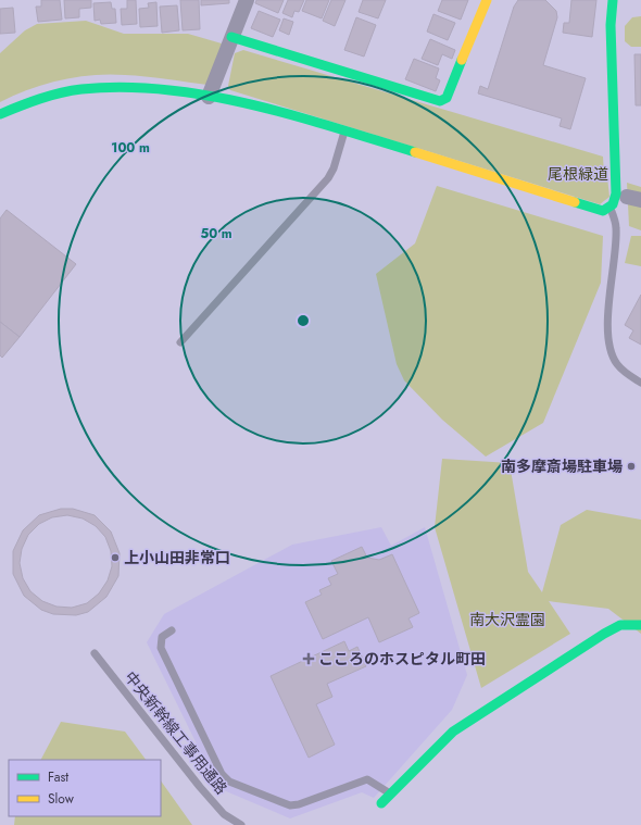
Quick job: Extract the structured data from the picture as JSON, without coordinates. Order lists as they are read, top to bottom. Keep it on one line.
{"streets":{"lane":["中央新幹線工事用通路"]},"parks":["尾根緑道","南大沢霊園"],"places":{"other":["南多摩斎場駐車場","上小山田非常口"],"health":["こころのホスピタル町田"]},"legend":["Fast","Slow"],"rings":["100 m","50 m"]}
